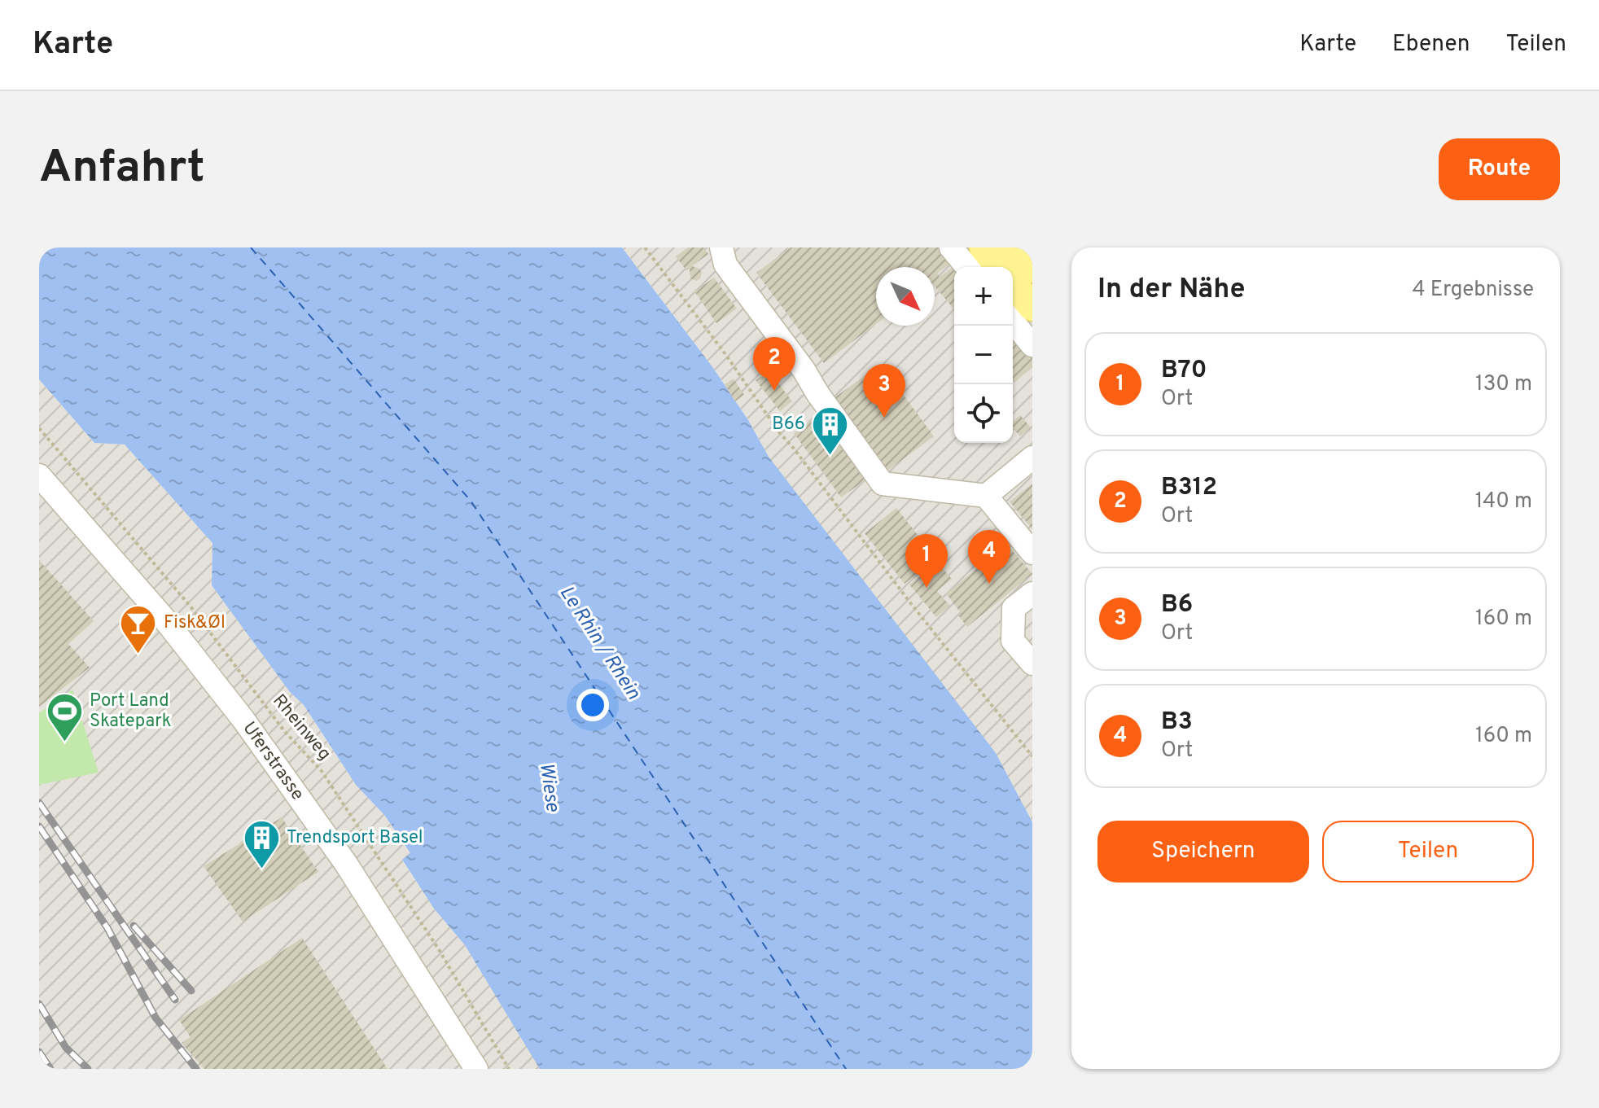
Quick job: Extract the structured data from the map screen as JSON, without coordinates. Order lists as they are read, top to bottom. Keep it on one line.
{"streets":{"street":["Uferstrasse"],"path":["Rheinweg"]},"water":["Le Rhin / Rhein","Wiese"],"places":{"building":["B66","Trendsport Basel"],"bar":["Fisk&Øl"],"sports":["Port Land Skatepark"]},"north":"bottom right","page":{"header":"Karte","nav":["Karte","Ebenen","Teilen"],"buttons":["Route",["Speichern","Teilen"]],"title":"Anfahrt","heading":["In der Nähe","4 Ergebnisse"],"map_buttons":["+","−"],"list":[{"mark":"1","name":"B70","note":"Ort","value":"130 m"},{"mark":"2","name":"B312","note":"Ort","value":"140 m"},{"mark":"3","name":"B6","note":"Ort","value":"160 m"},{"mark":"4","name":"B3","note":"Ort","value":"160 m"}],"pins":["2","3","4","1"]}}
